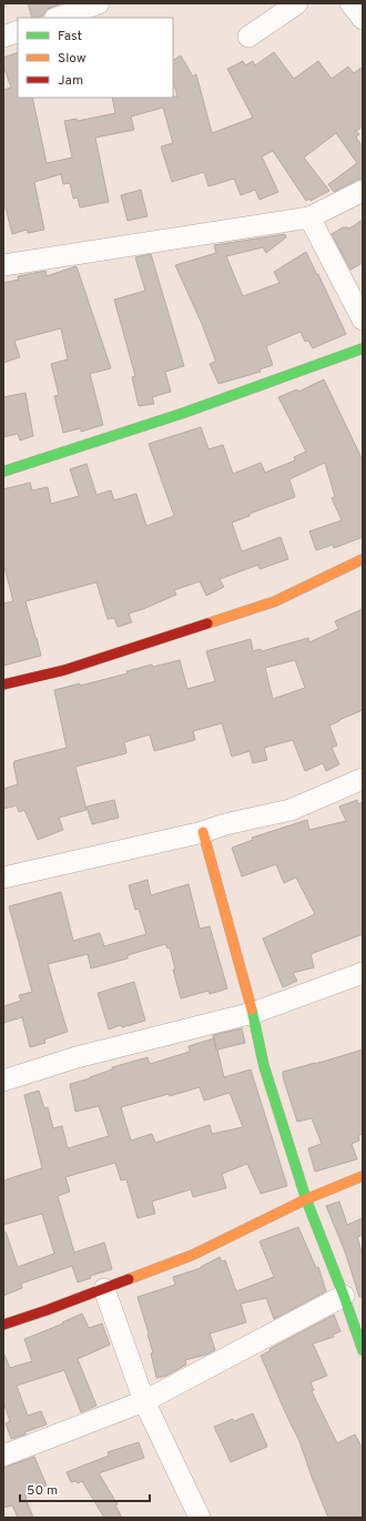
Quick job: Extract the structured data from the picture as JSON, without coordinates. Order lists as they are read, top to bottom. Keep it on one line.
{"legend":["Fast","Slow","Jam"],"scale_bar":"50 m"}
